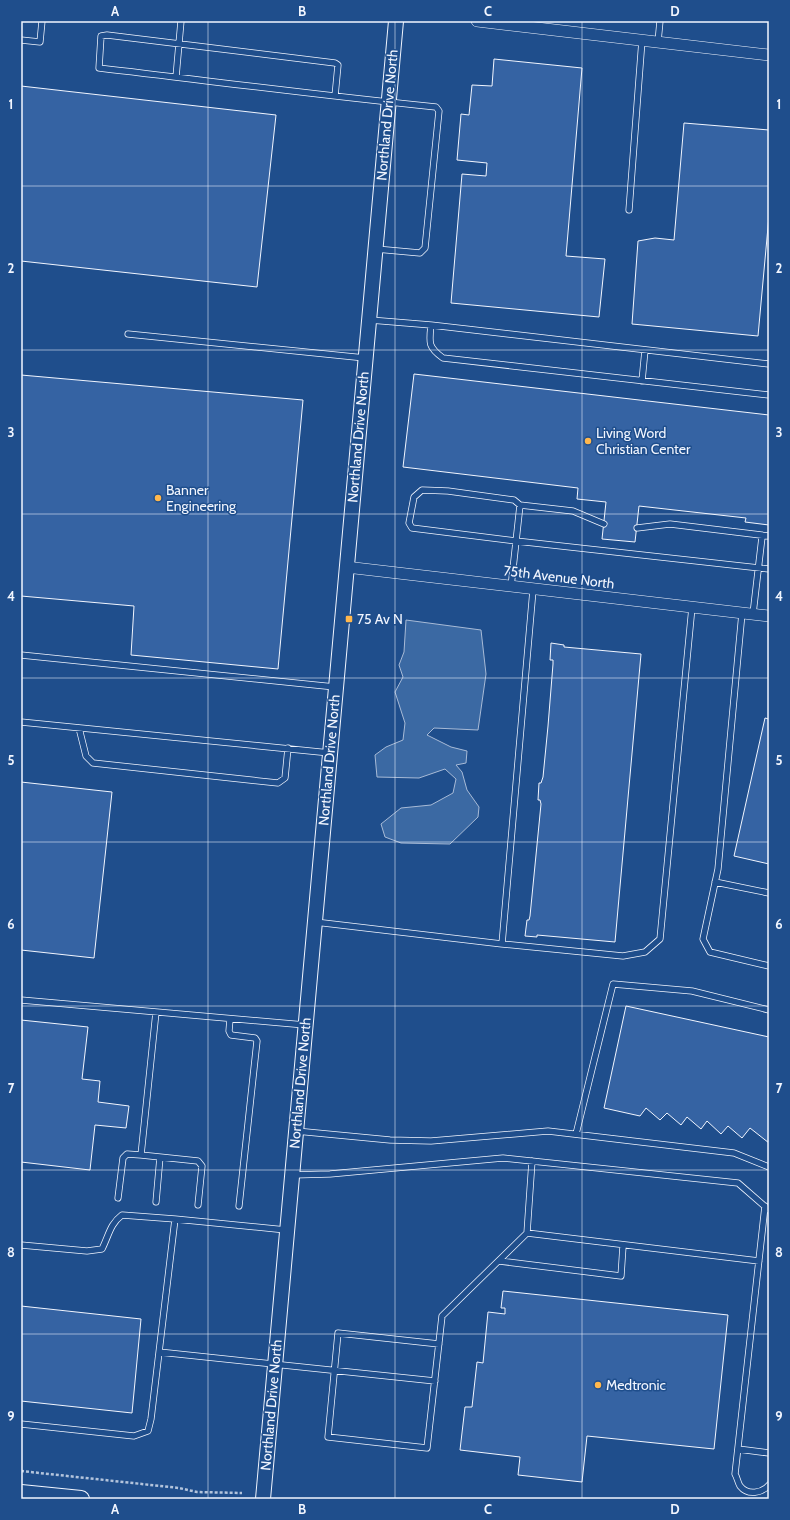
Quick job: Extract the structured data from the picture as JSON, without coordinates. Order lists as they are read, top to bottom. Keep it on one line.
{"streets":{"street":["Northland Drive North","75th Avenue North"]},"crossings":[["Northland Drive North","75th Avenue North"]],"places":{"other":["Living Word Christian Center","Banner Engineering","Medtronic"],"transit":["75 Av N"]},"grid":{"columns":["A","B","C","D"],"rows":["1","2","3","4","5","6","7","8","9"]}}
